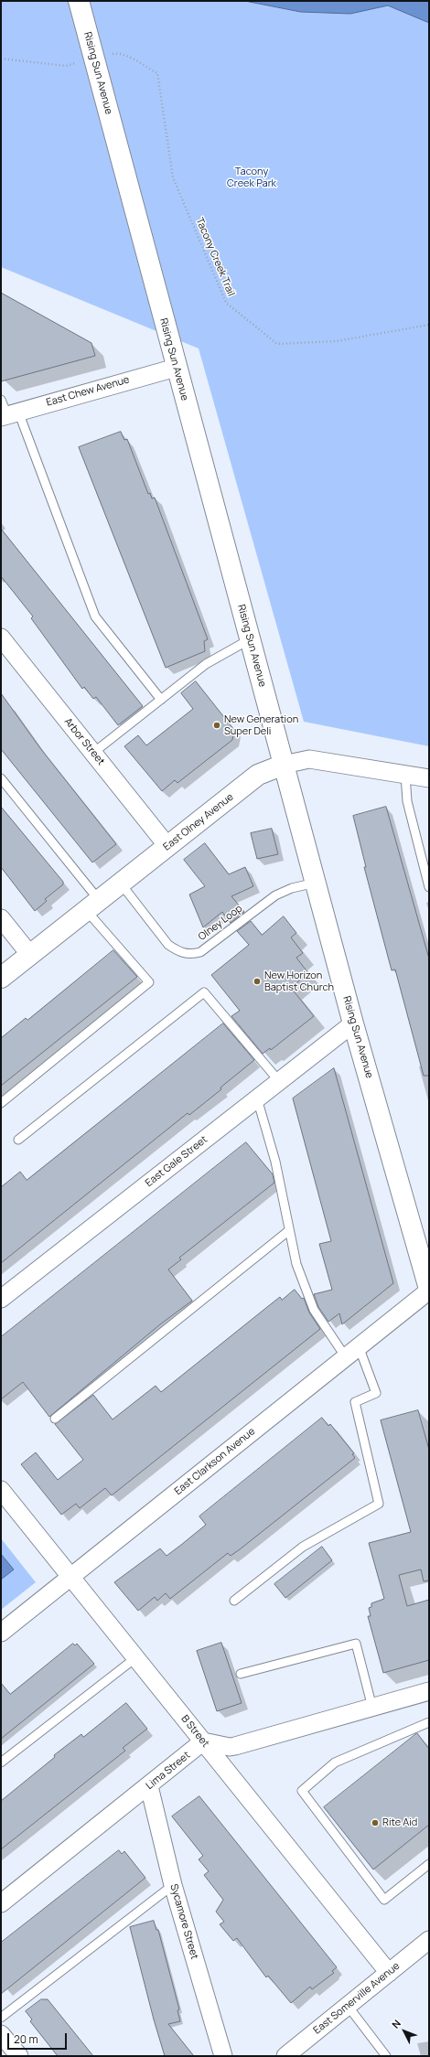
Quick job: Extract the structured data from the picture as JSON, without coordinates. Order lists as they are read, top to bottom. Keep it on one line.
{"streets":{"main road":["Rising Sun Avenue","East Olney Avenue"],"street":["East Chew Avenue","Arbor Street","East Gale Street","East Clarkson Avenue","B Street","Lima Street","Sycamore Street","East Somerville Avenue"],"lane":["Olney Loop"],"path":["Tacony Creek Trail"]},"crossings":[["Rising Sun Avenue","East Chew Avenue"],["Rising Sun Avenue","East Olney Avenue"],["Rising Sun Avenue","Olney Loop"],["Rising Sun Avenue","East Gale Street"],["Rising Sun Avenue","East Clarkson Avenue"],["Arbor Street","East Olney Avenue"],["East Olney Avenue","Olney Loop"],["East Clarkson Avenue","B Street"],["B Street","Lima Street"],["B Street","East Somerville Avenue"],["Lima Street","Sycamore Street"]],"parks":["Tacony Creek Park"],"places":["New Generation Super Deli","New Horizon Baptist Church","Rite Aid"],"scale_bar":"20 m","north":"top left"}
